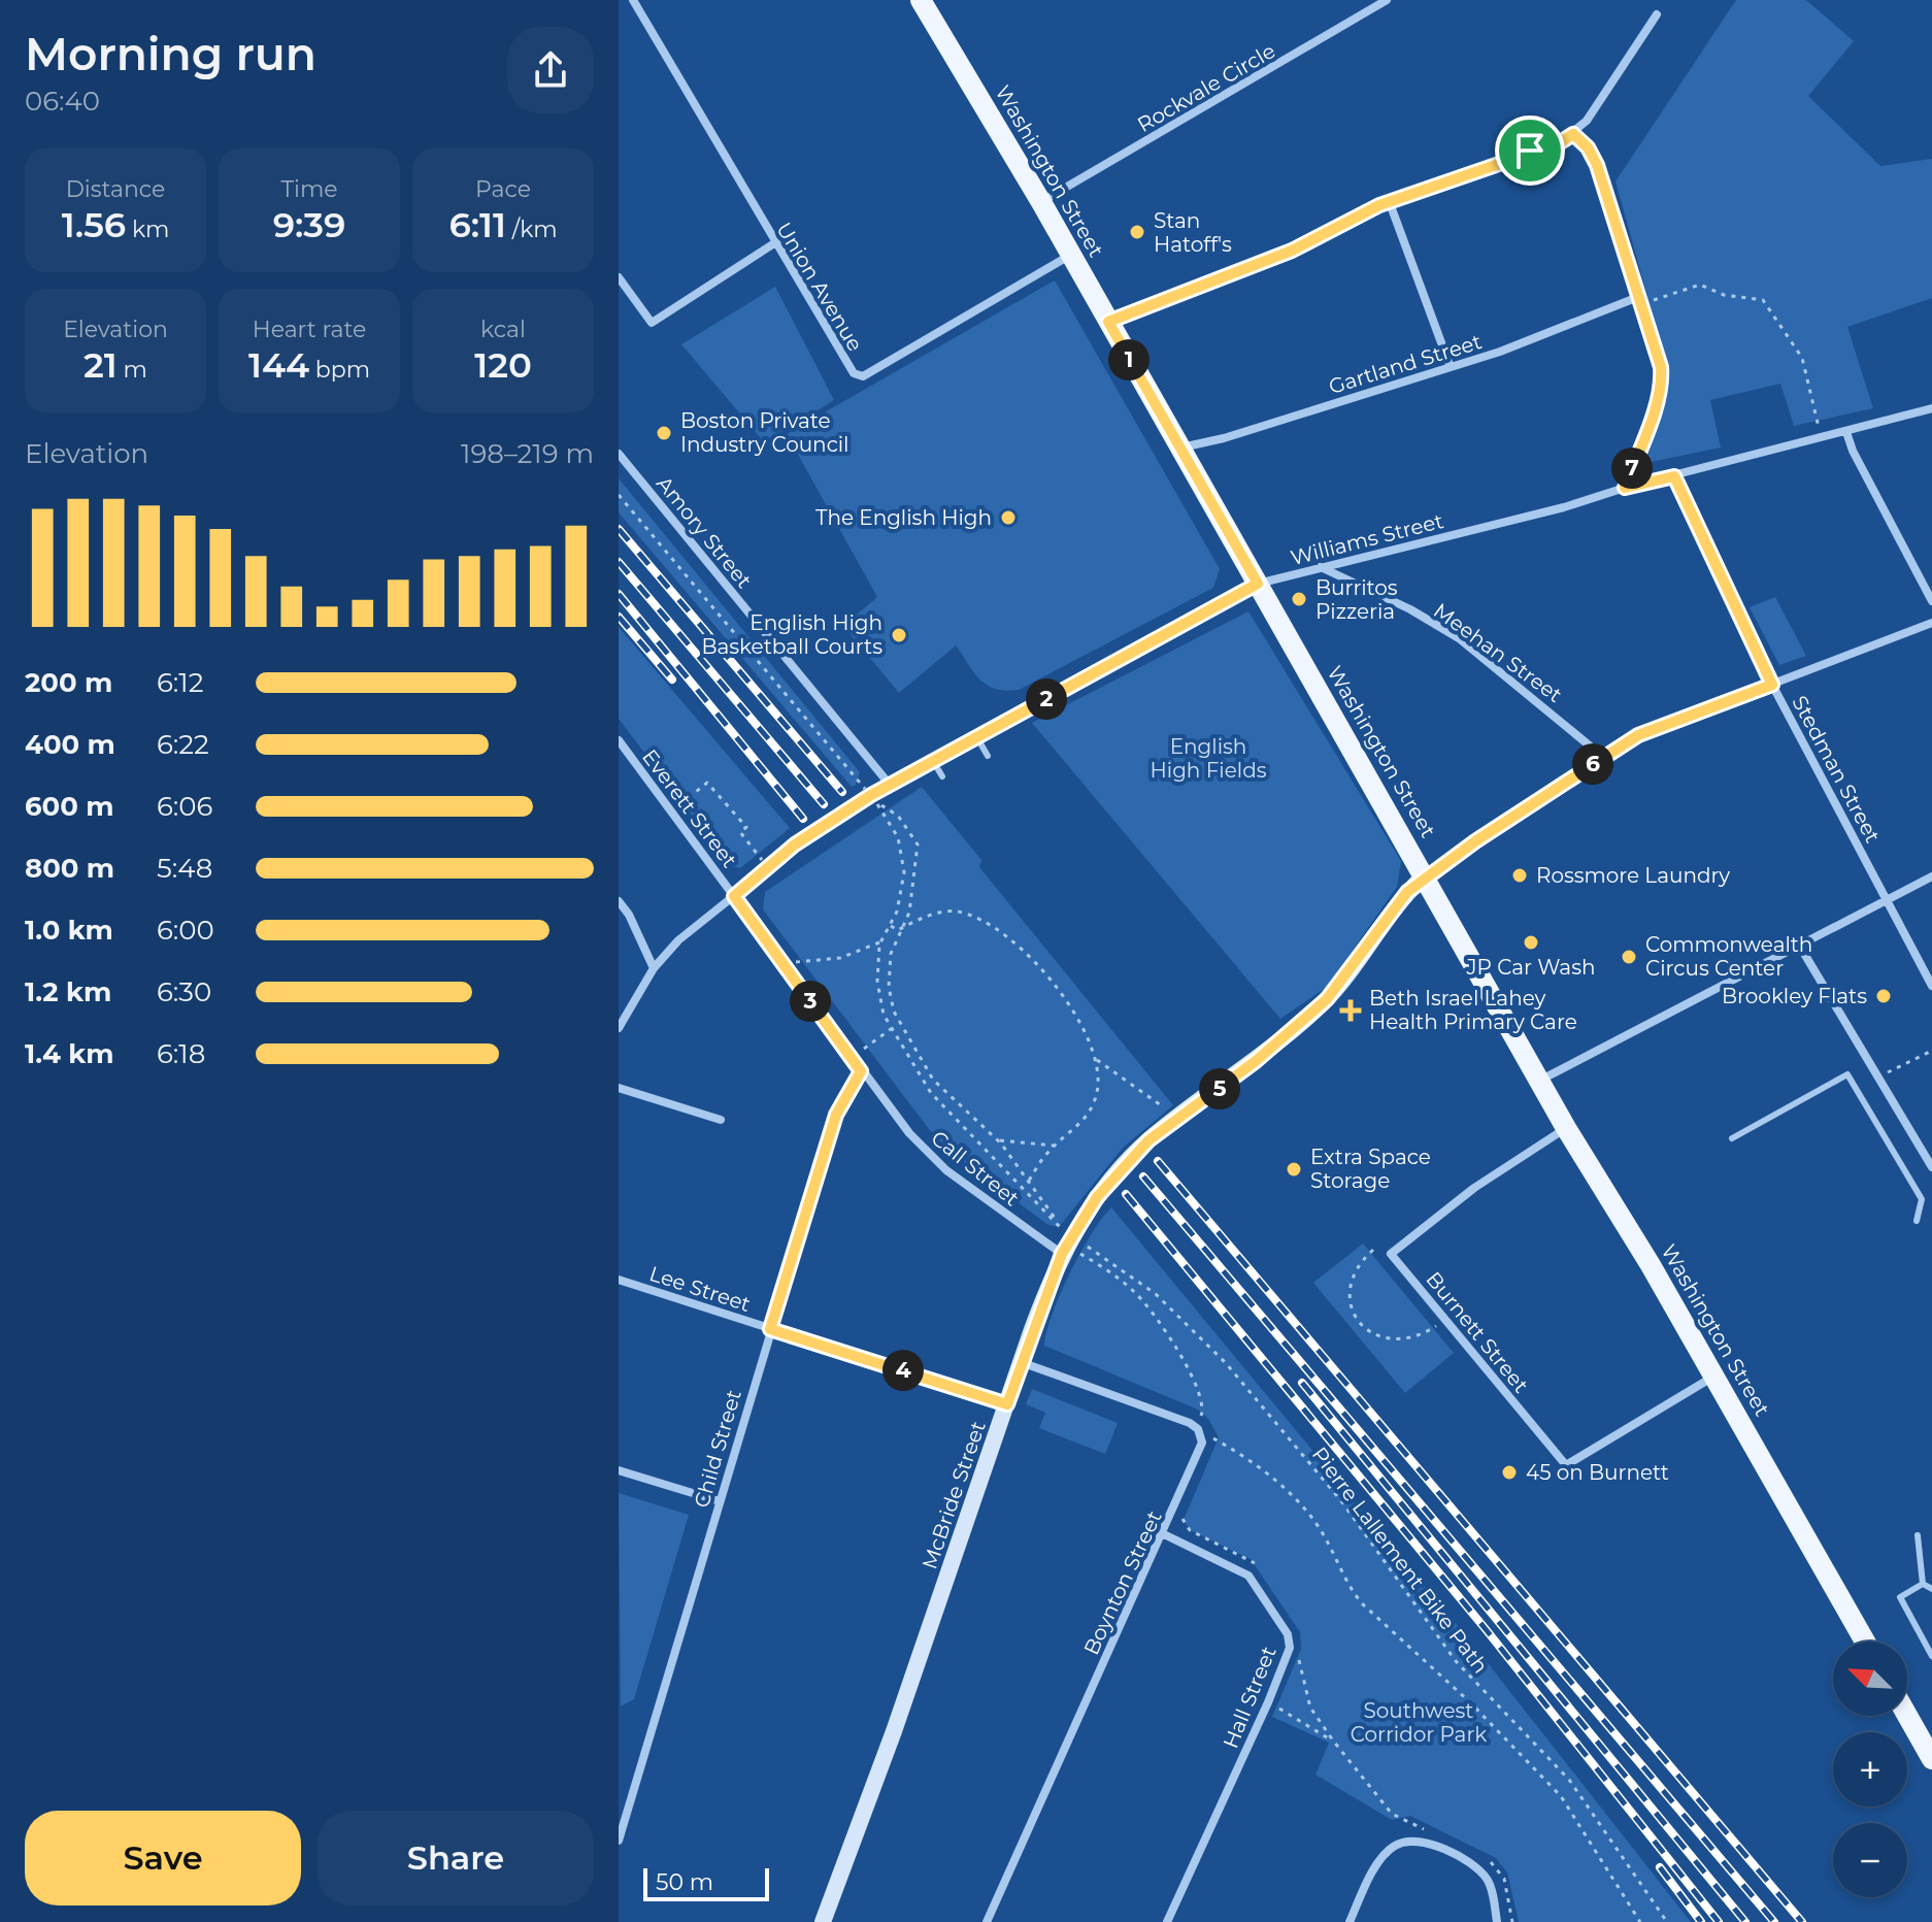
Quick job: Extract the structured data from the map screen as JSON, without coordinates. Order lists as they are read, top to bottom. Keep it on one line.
{"streets":{"main road":["Washington Street"],"street":["Rockvale Circle","Union Avenue","Gartland Street","Amory Street","Williams Street","Meehan Street","Stedman Street","Everett Street","Call Street","Lee Street","Burnett Street","Child Street","McBride Street","Boynton Street","Hall Street"],"path":["Pierre Lallement Bike Path"]},"crossings":[["Rockvale Circle","Washington Street"],["Washington Street","Union Avenue"],["Washington Street","Gartland Street"],["Washington Street","Williams Street"],["Washington Street","Burnett Street"],["Washington Street","McBride Street"],["Amory Street","Williams Street"],["Williams Street","Meehan Street"],["Williams Street","Stedman Street"],["Williams Street","Everett Street"],["Williams Street","Call Street"],["Everett Street","Call Street"],["Call Street","Child Street"],["Call Street","McBride Street"],["Lee Street","Child Street"],["Lee Street","McBride Street"],["McBride Street","Boynton Street"],["Boynton Street","Hall Street"]],"parks":["English High Fields","Southwest Corridor Park"],"places":{"other":["Stan Hatoff's","Boston Private Industry Council","The English High","Burritos Pizzeria","English High Basketball Courts","Rossmore Laundry","JP Car Wash","Commonwealth Circus Center","Brookley Flats","Extra Space Storage","45 on Burnett"],"health":["Beth Israel Lahey Health Primary Care"]},"scale_bar":"50 m","north":"top left","page":{"heading":["Morning run","06:40"],"stats":[["Distance","1.56 km"],["Time","9:39"],["Pace","6:11 /km"],["Elevation","21 m"],["Heart rate","144 bpm"],["kcal","120"]],"pins":["1","7","2","6","3","5","4"],"chart":["Elevation","198–219 m"],"list":[{"name":"200 m","note":"6:12"},{"name":"400 m","note":"6:22"},{"name":"600 m","note":"6:06"},{"name":"800 m","note":"5:48"},{"name":"1.0 km","note":"6:00"},{"name":"1.2 km","note":"6:30"},{"name":"1.4 km","note":"6:18"}],"map_buttons":["+","−"],"buttons":["Save","Share"],"scale":"50 m"}}
